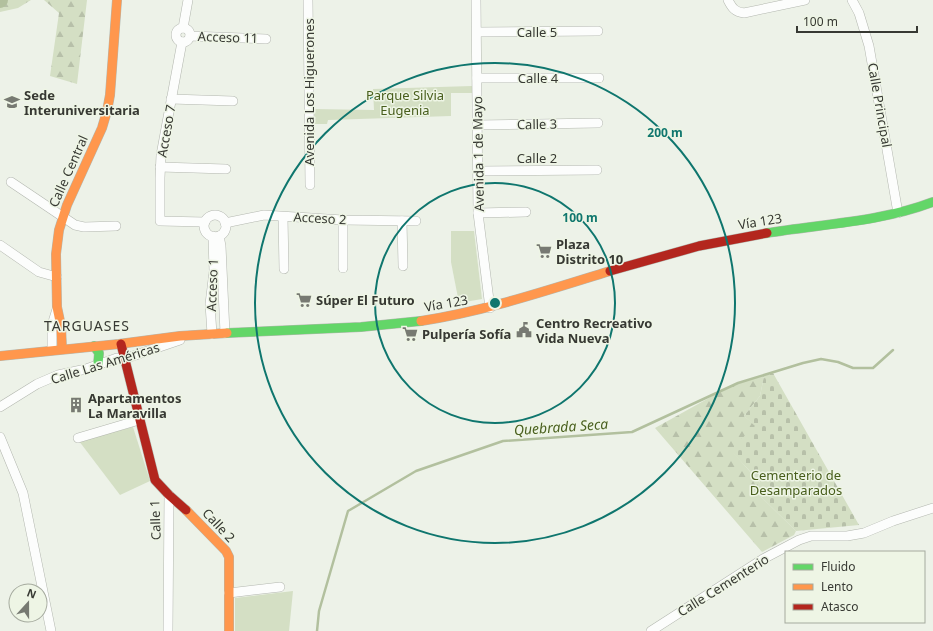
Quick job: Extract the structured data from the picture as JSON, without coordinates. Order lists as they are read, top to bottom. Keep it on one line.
{"streets":{"main road":["Calle 2","Calle Central","Vía 123","Calle 1"],"street":["Calle 5","Acceso 11","Calle 4","Avenida Los Higuerones","Calle Principal","Calle 3","Acceso 7","Avenida 1 de Mayo","Acceso 2","Acceso 1","Calle Las Américas","Calle Cementerio"]},"crossings":[["Calle 5","Avenida 1 de Mayo"],["Acceso 11","Acceso 7"],["Calle 4","Avenida 1 de Mayo"],["Calle Principal","Vía 123"],["Calle 3","Avenida 1 de Mayo"],["Acceso 7","Acceso 2"],["Acceso 7","Acceso 1"],["Avenida 1 de Mayo","Calle 2"],["Avenida 1 de Mayo","Vía 123"],["Calle 2","Calle 1"],["Calle Central","Vía 123"],["Acceso 2","Acceso 1"],["Vía 123","Acceso 1"],["Vía 123","Calle Las Américas"],["Vía 123","Calle 1"],["Calle Las Américas","Calle 1"]],"districts":["TARGUASES"],"water":["Quebrada Seca"],"parks":["Parque Silvia Eugenia","Cementerio de Desamparados"],"places":{"school or university":["Sede Interuniversitaria"],"supermarket":["Plaza Distrito 10","Súper El Futuro","Pulpería Sofía"],"public building":["Centro Recreativo Vida Nueva"],"building":["Apartamentos La Maravilla"]},"legend":["Fluido","Lento","Atasco"],"scale_bar":"100 m","north":"top","rings":["200 m","100 m"]}
